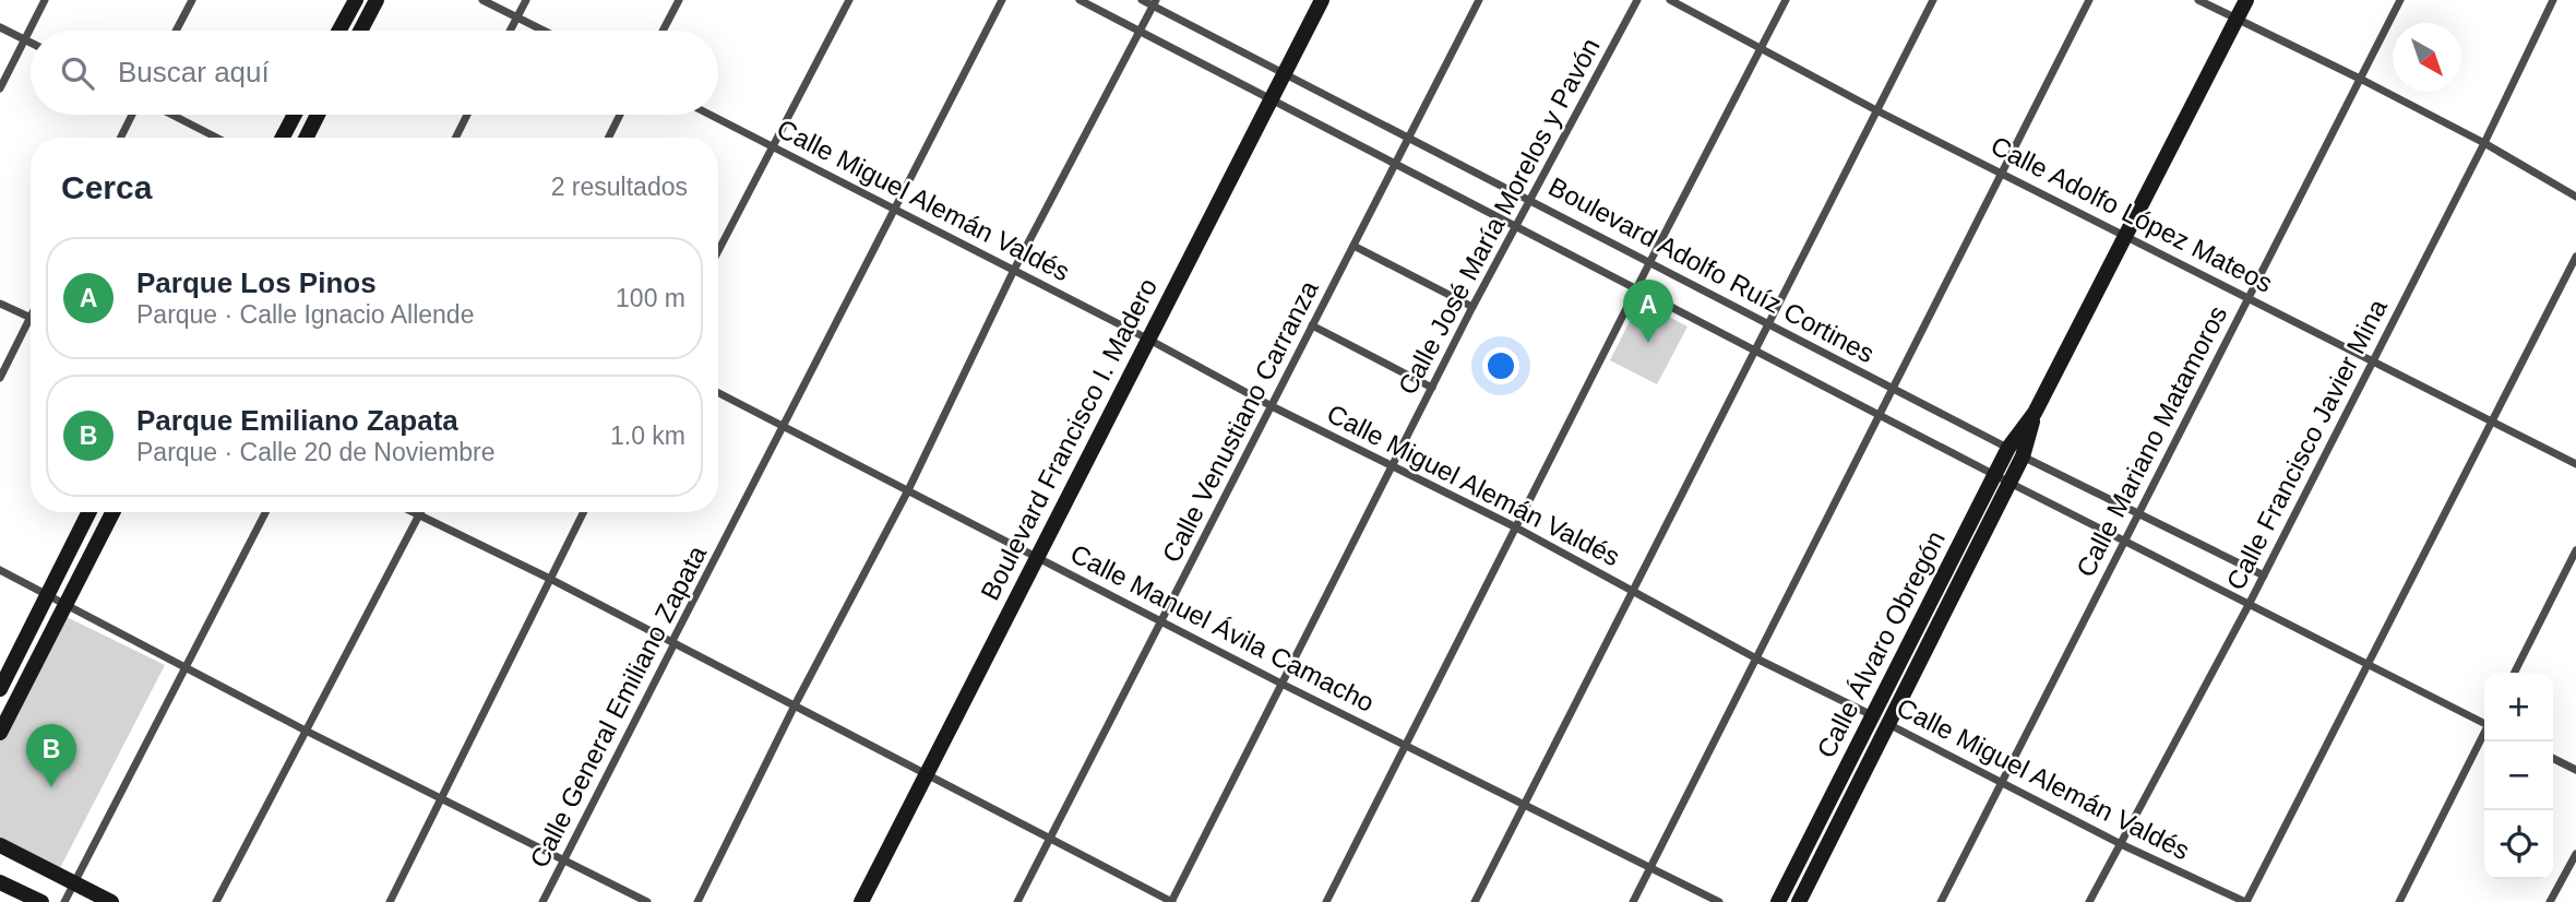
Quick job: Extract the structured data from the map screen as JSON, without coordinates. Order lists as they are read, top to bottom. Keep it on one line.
{"streets":{"street":["Calle Miguel Alemán Valdés","Calle Adolfo López Mateos","Calle José María Morelos y Pavón","Boulevard Adolfo Ruíz Cortines","Calle Venustiano Carranza","Boulevard Francisco I. Madero","Calle Mariano Matamoros","Calle Francisco Javier Mina","Calle Manuel Ávila Camacho","Calle Álvaro Obregón","Calle General Emiliano Zapata"]},"crossings":[["Calle Miguel Alemán Valdés","Calle José María Morelos y Pavón"],["Calle Miguel Alemán Valdés","Calle Venustiano Carranza"],["Calle Miguel Alemán Valdés","Boulevard Francisco I. Madero"],["Calle Miguel Alemán Valdés","Calle Mariano Matamoros"],["Calle Miguel Alemán Valdés","Calle Francisco Javier Mina"],["Calle Miguel Alemán Valdés","Calle Álvaro Obregón"],["Calle Miguel Alemán Valdés","Calle General Emiliano Zapata"],["Calle Adolfo López Mateos","Calle Mariano Matamoros"],["Calle Adolfo López Mateos","Calle Francisco Javier Mina"],["Calle Adolfo López Mateos","Calle Álvaro Obregón"],["Calle José María Morelos y Pavón","Boulevard Adolfo Ruíz Cortines"],["Calle José María Morelos y Pavón","Calle Manuel Ávila Camacho"],["Boulevard Adolfo Ruíz Cortines","Calle Venustiano Carranza"],["Boulevard Adolfo Ruíz Cortines","Boulevard Francisco I. Madero"],["Boulevard Adolfo Ruíz Cortines","Calle Mariano Matamoros"],["Boulevard Adolfo Ruíz Cortines","Calle Francisco Javier Mina"],["Boulevard Adolfo Ruíz Cortines","Calle Álvaro Obregón"],["Calle Venustiano Carranza","Calle Manuel Ávila Camacho"],["Boulevard Francisco I. Madero","Calle Manuel Ávila Camacho"],["Calle Manuel Ávila Camacho","Calle General Emiliano Zapata"]],"north":"bottom right","page":{"search":"Buscar aquí","heading":["Cerca","2 resultados"],"list":[{"mark":"A","name":"Parque Los Pinos","note":"Parque · Calle Ignacio Allende","value":"100 m"},{"mark":"B","name":"Parque Emiliano Zapata","note":"Parque · Calle 20 de Noviembre","value":"1.0 km"}],"pins":["A","B"],"map_buttons":["+","−"]}}
